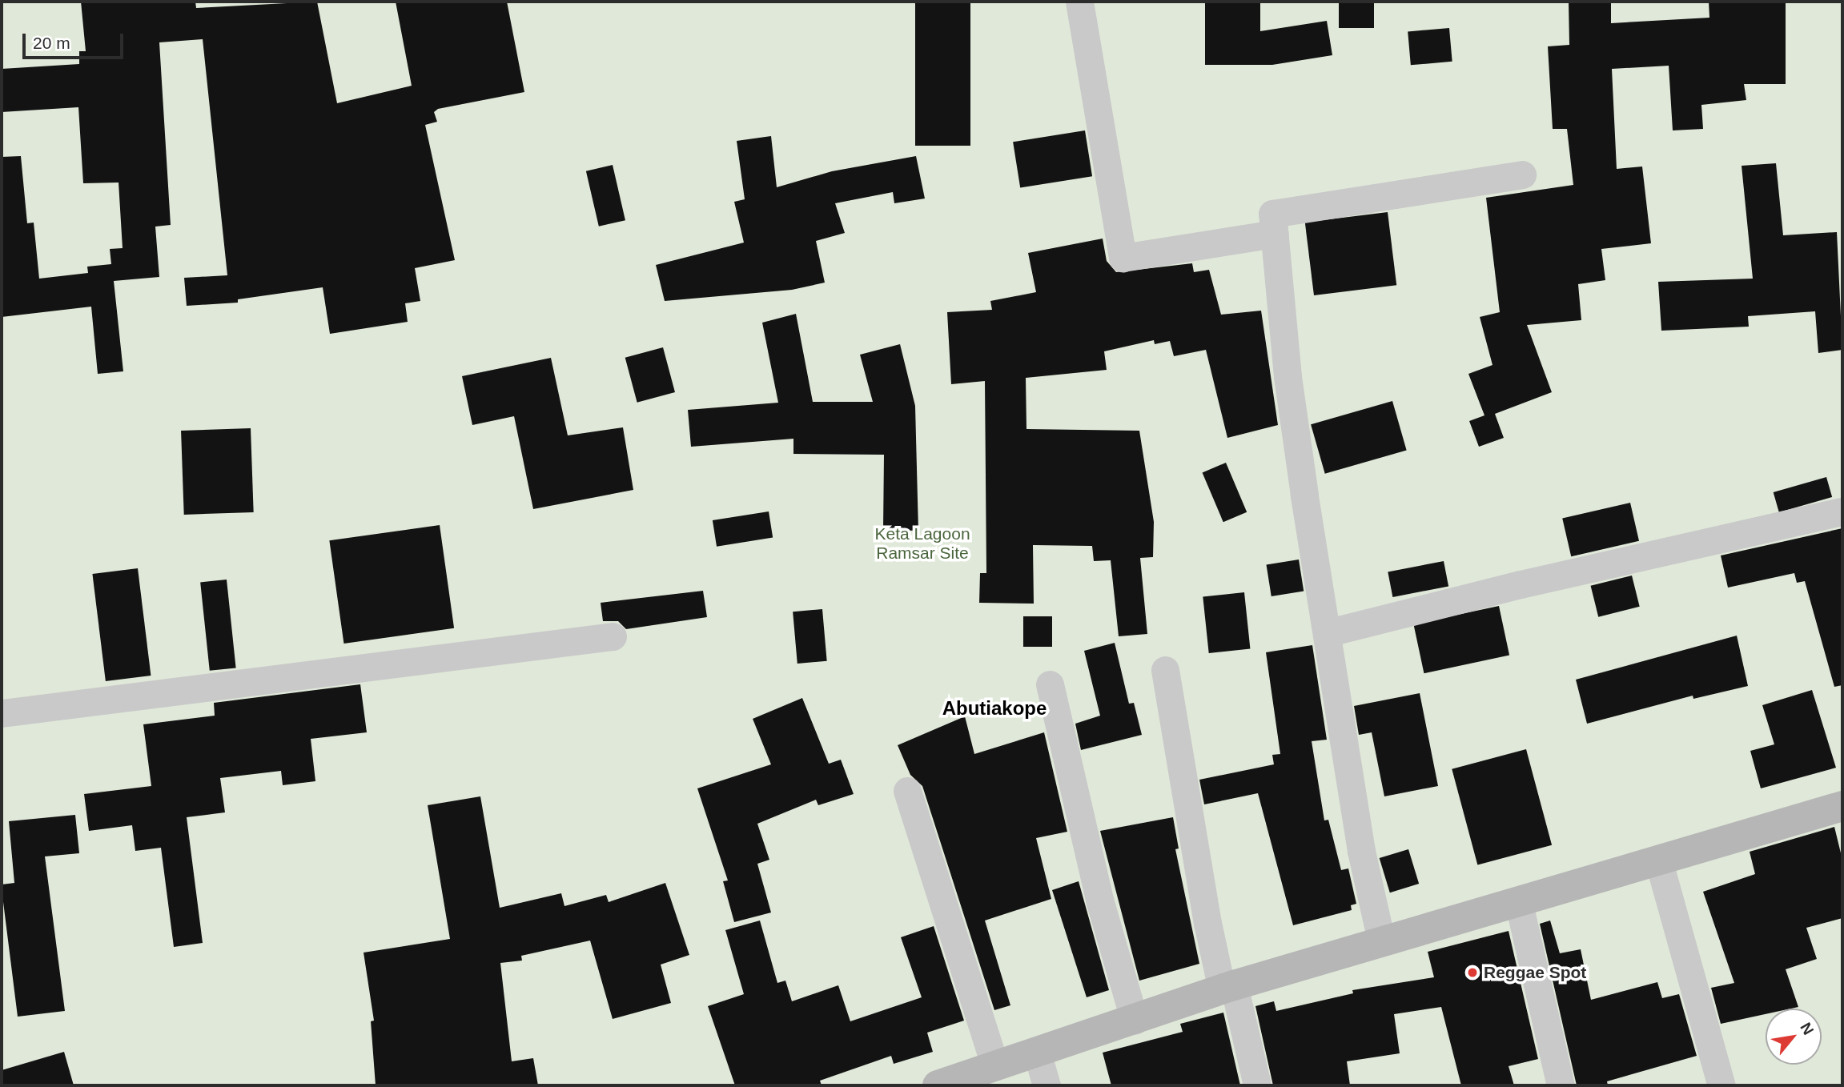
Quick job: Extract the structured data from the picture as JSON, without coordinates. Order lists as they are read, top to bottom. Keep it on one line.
{"districts":["Abutiakope"],"parks":["Keta Lagoon Ramsar Site"],"places":["Reggae Spot"],"scale_bar":"20 m","north":"top right"}
